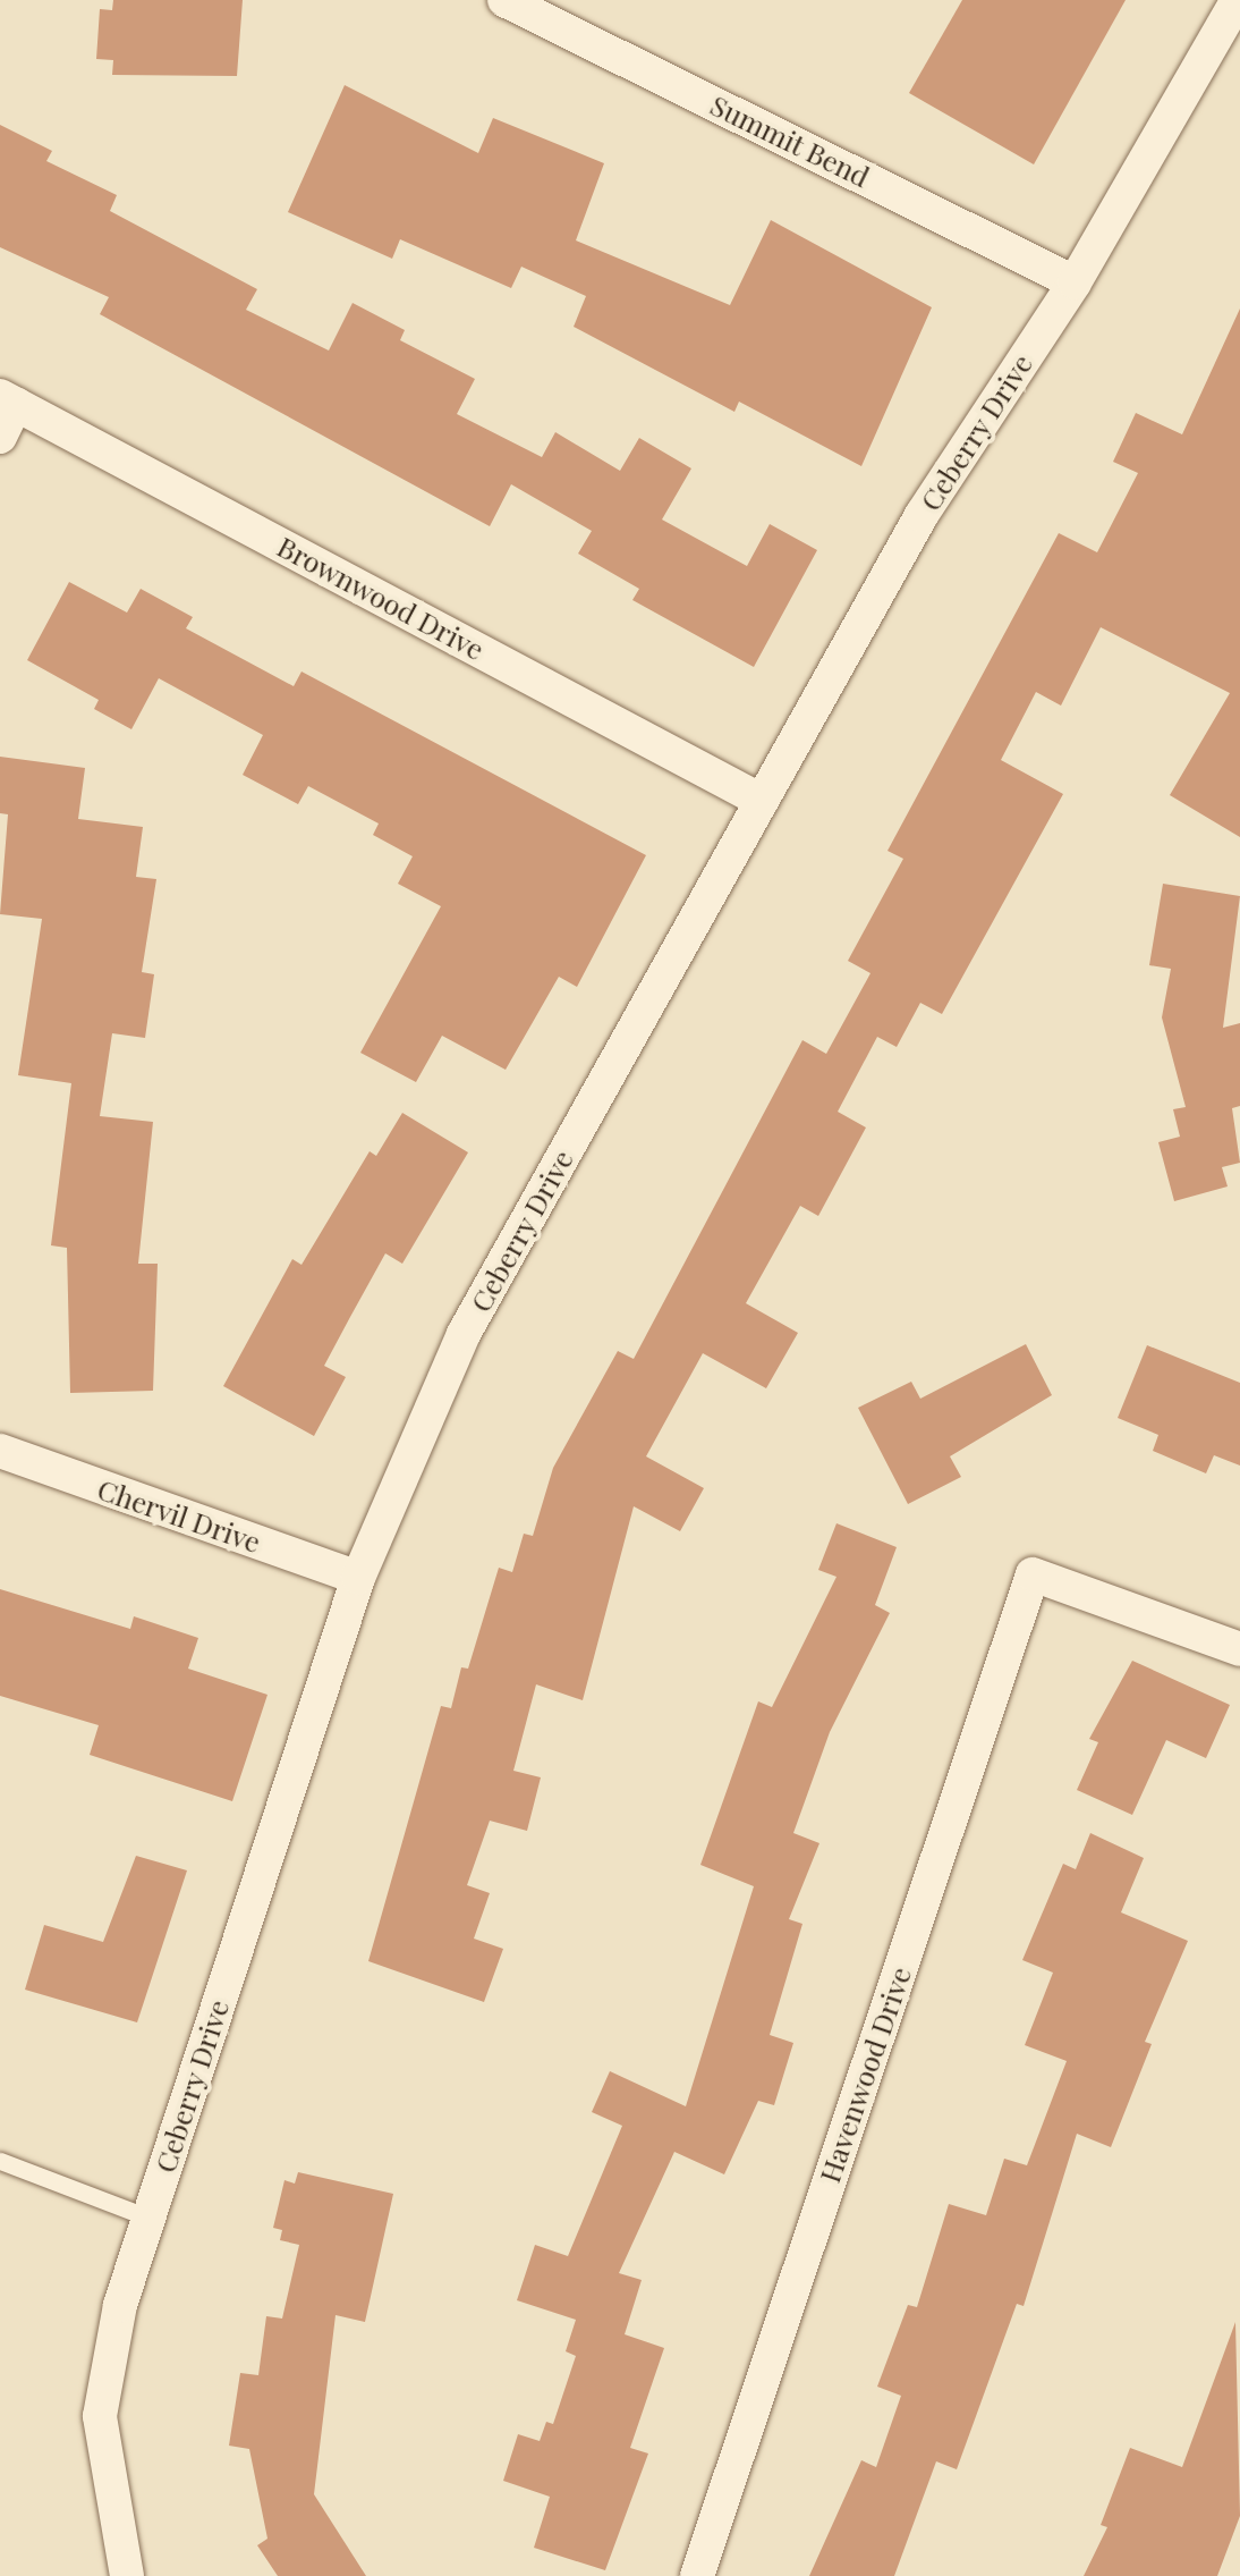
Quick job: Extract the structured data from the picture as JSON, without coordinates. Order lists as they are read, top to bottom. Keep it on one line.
{"streets":{"street":["Summit Bend","Ceberry Drive","Brownwood Drive","Chervil Drive","Havenwood Drive"]},"crossings":[["Summit Bend","Ceberry Drive"],["Ceberry Drive","Brownwood Drive"],["Ceberry Drive","Chervil Drive"]]}
